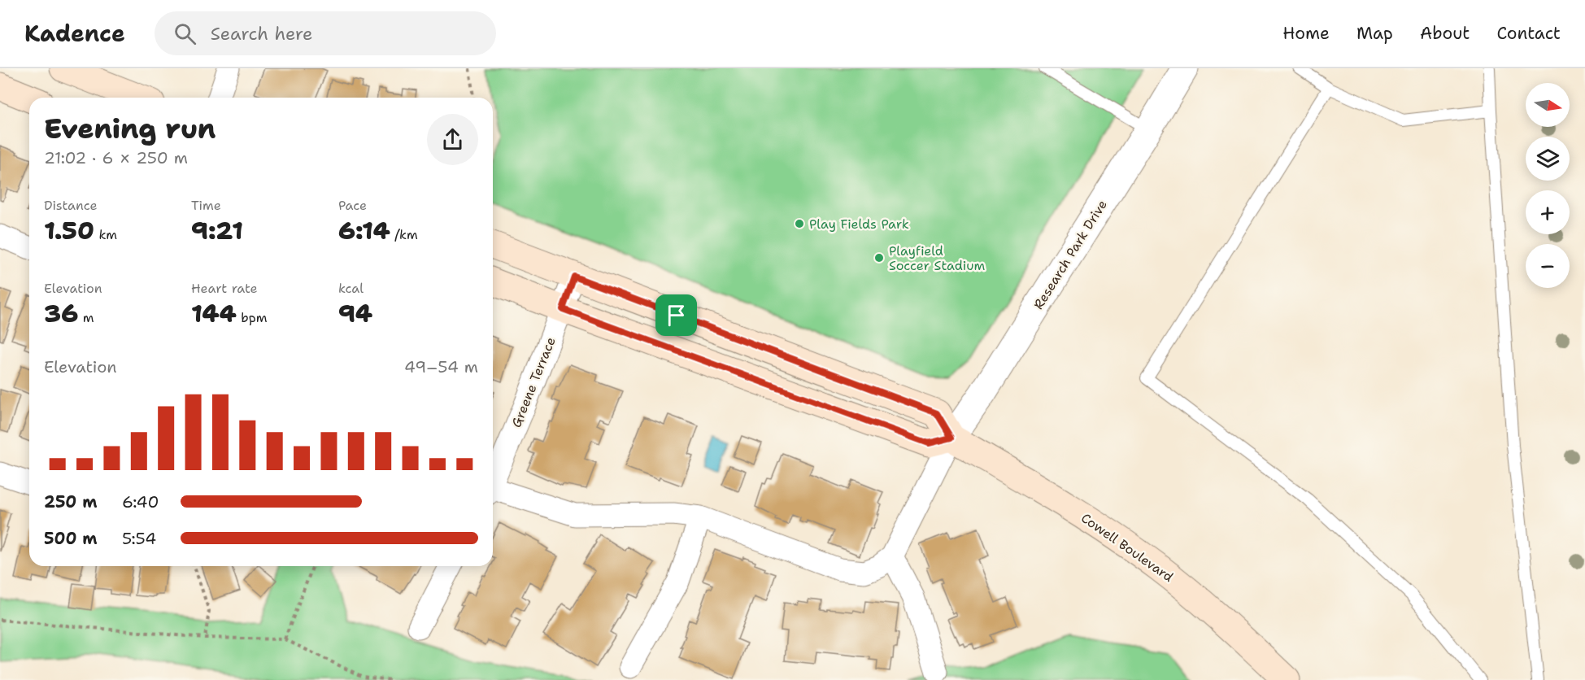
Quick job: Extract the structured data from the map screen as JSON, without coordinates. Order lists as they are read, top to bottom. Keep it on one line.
{"streets":{"main road":["Cowell Boulevard"],"street":["Research Park Drive","Greene Terrace"]},"crossings":[["Research Park Drive","Cowell Boulevard"],["Greene Terrace","Cowell Boulevard"]],"places":["Play Fields Park","Playfield Soccer Stadium"],"north":"right","page":{"header":"Kadence","search":"Search here","nav":["Home","Map","About","Contact"],"map_buttons":["+","−"],"heading":["Evening run","21:02 · 6 × 250 m"],"stats":[["Distance","1.50 km"],["Time","9:21"],["Pace","6:14 /km"],["Elevation","36 m"],["Heart rate","144 bpm"],["kcal","94"]],"chart":["Elevation","49–54 m"],"list":[{"name":"250 m","note":"6:40"},{"name":"500 m","note":"5:54"}]}}
